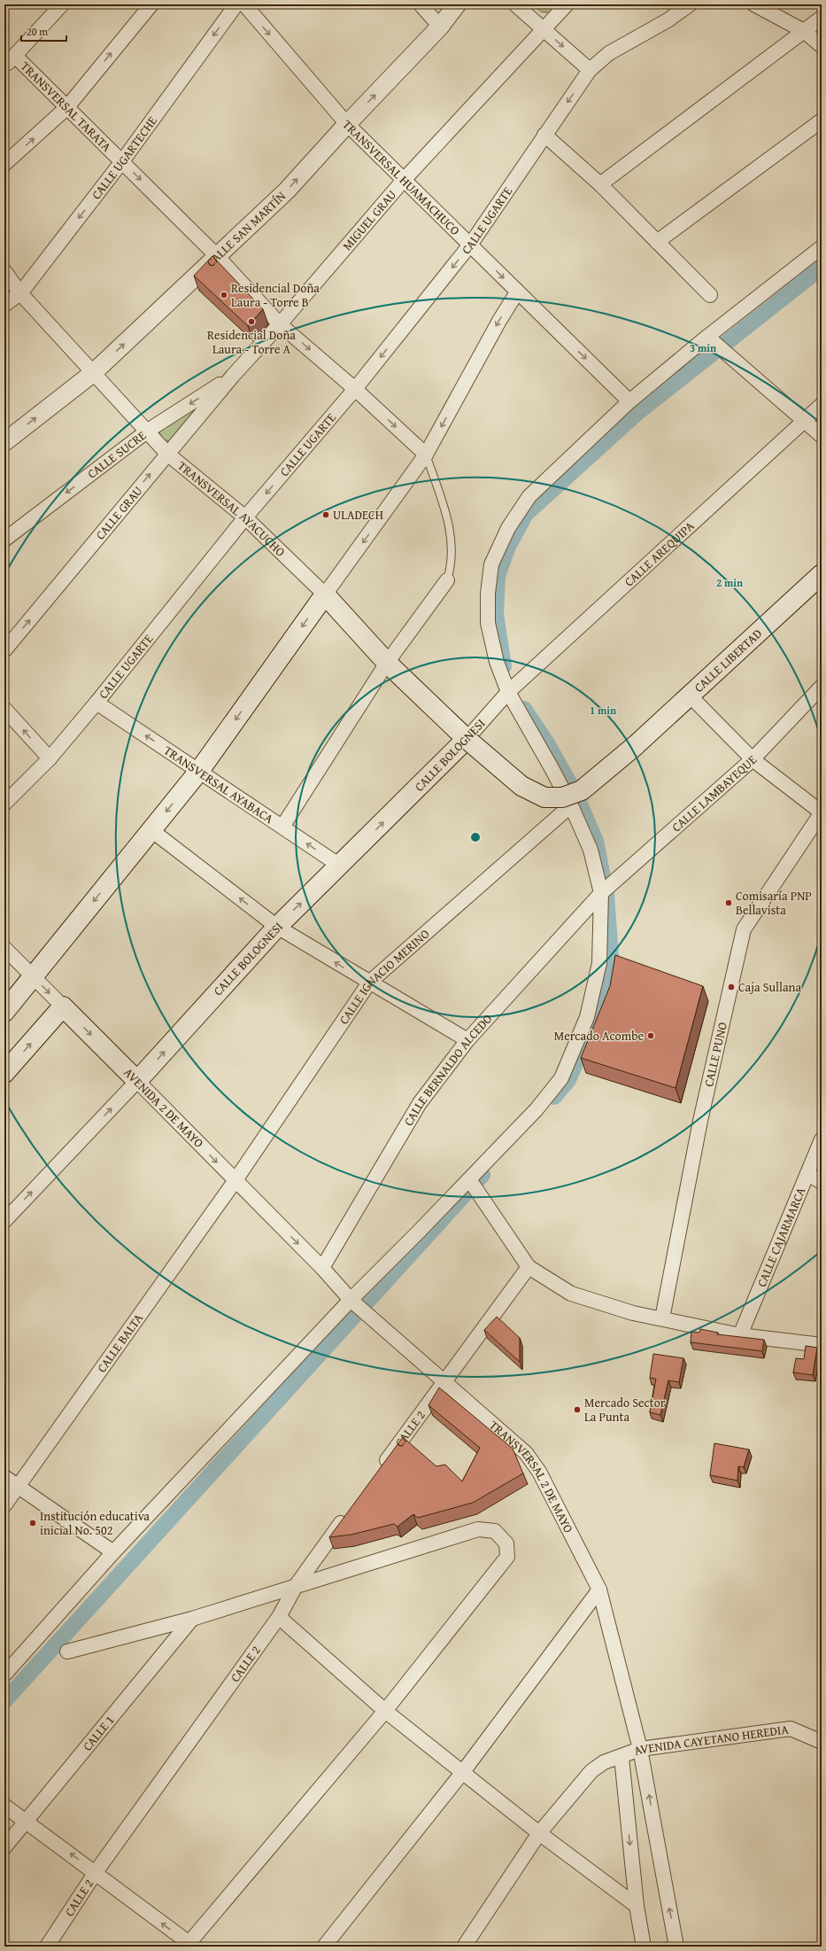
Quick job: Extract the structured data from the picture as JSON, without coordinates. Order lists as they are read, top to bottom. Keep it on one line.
{"streets":{"main road":["TRANSVERSAL AYACUCHO","CALLE LIBERTAD","CALLE BOLOGNESI","AVENIDA 2 DE MAYO"],"street":["TRANSVERSAL TARATA","CALLE UGARTECHE","TRANSVERSAL HUAMACHUCO","MIGUEL GRAU","CALLE UGARTE","CALLE SAN MARTÍN","CALLE SUCRE","CALLE GRAU","CALLE AREQUIPA","TRANSVERSAL AYABACA","CALLE LAMBAYEQUE","CALLE IGNACIO MERINO","CALLE PUNO","CALLE BERNALDO ALCEDO","CALLE CAJARMARCA","CALLE BALTA","CALLE 2","TRANSVERSAL 2 DE MAYO","CALLE 1","AVENIDA CAYETANO HEREDIA"]},"crossings":[["TRANSVERSAL TARATA","CALLE UGARTECHE"],["TRANSVERSAL TARATA","MIGUEL GRAU"],["TRANSVERSAL TARATA","CALLE UGARTE"],["TRANSVERSAL TARATA","CALLE SAN MARTÍN"],["CALLE UGARTECHE","TRANSVERSAL AYACUCHO"],["TRANSVERSAL HUAMACHUCO","MIGUEL GRAU"],["TRANSVERSAL HUAMACHUCO","CALLE UGARTE"],["TRANSVERSAL HUAMACHUCO","CALLE SAN MARTÍN"],["MIGUEL GRAU","CALLE SUCRE"],["MIGUEL GRAU","CALLE GRAU"],["CALLE UGARTE","TRANSVERSAL AYACUCHO"],["CALLE UGARTE","TRANSVERSAL AYABACA"],["CALLE SAN MARTÍN","TRANSVERSAL AYACUCHO"],["CALLE SUCRE","TRANSVERSAL AYACUCHO"],["CALLE SUCRE","CALLE GRAU"],["TRANSVERSAL AYACUCHO","CALLE GRAU"],["TRANSVERSAL AYACUCHO","CALLE LIBERTAD"],["TRANSVERSAL AYACUCHO","CALLE BOLOGNESI"],["CALLE AREQUIPA","CALLE BOLOGNESI"],["CALLE LIBERTAD","CALLE BOLOGNESI"],["CALLE BOLOGNESI","TRANSVERSAL AYABACA"],["CALLE BOLOGNESI","AVENIDA 2 DE MAYO"],["CALLE LAMBAYEQUE","CALLE BERNALDO ALCEDO"],["CALLE IGNACIO MERINO","AVENIDA 2 DE MAYO"],["CALLE IGNACIO MERINO","CALLE BALTA"],["CALLE BERNALDO ALCEDO","AVENIDA 2 DE MAYO"],["CALLE BERNALDO ALCEDO","TRANSVERSAL 2 DE MAYO"],["AVENIDA 2 DE MAYO","CALLE BALTA"],["AVENIDA 2 DE MAYO","TRANSVERSAL 2 DE MAYO"],["CALLE 2","TRANSVERSAL 2 DE MAYO"],["TRANSVERSAL 2 DE MAYO","AVENIDA CAYETANO HEREDIA"]],"one_way":["TRANSVERSAL TARATA","TRANSVERSAL HUAMACHUCO","CALLE SAN MARTÍN","CALLE SUCRE","CALLE GRAU","CALLE BOLOGNESI","AVENIDA 2 DE MAYO"],"places":["Residencial Doña Laura - Torre B","Residencial Doña Laura - Torre A","ULADECH","Comisaría PNP Bellavista","Caja Sullana","Mercado Acombe","Mercado Sector La Punta","Institución educativa inicial No. 502"],"scale_bar":"20 m","rings":["3 min","2 min","1 min"]}
